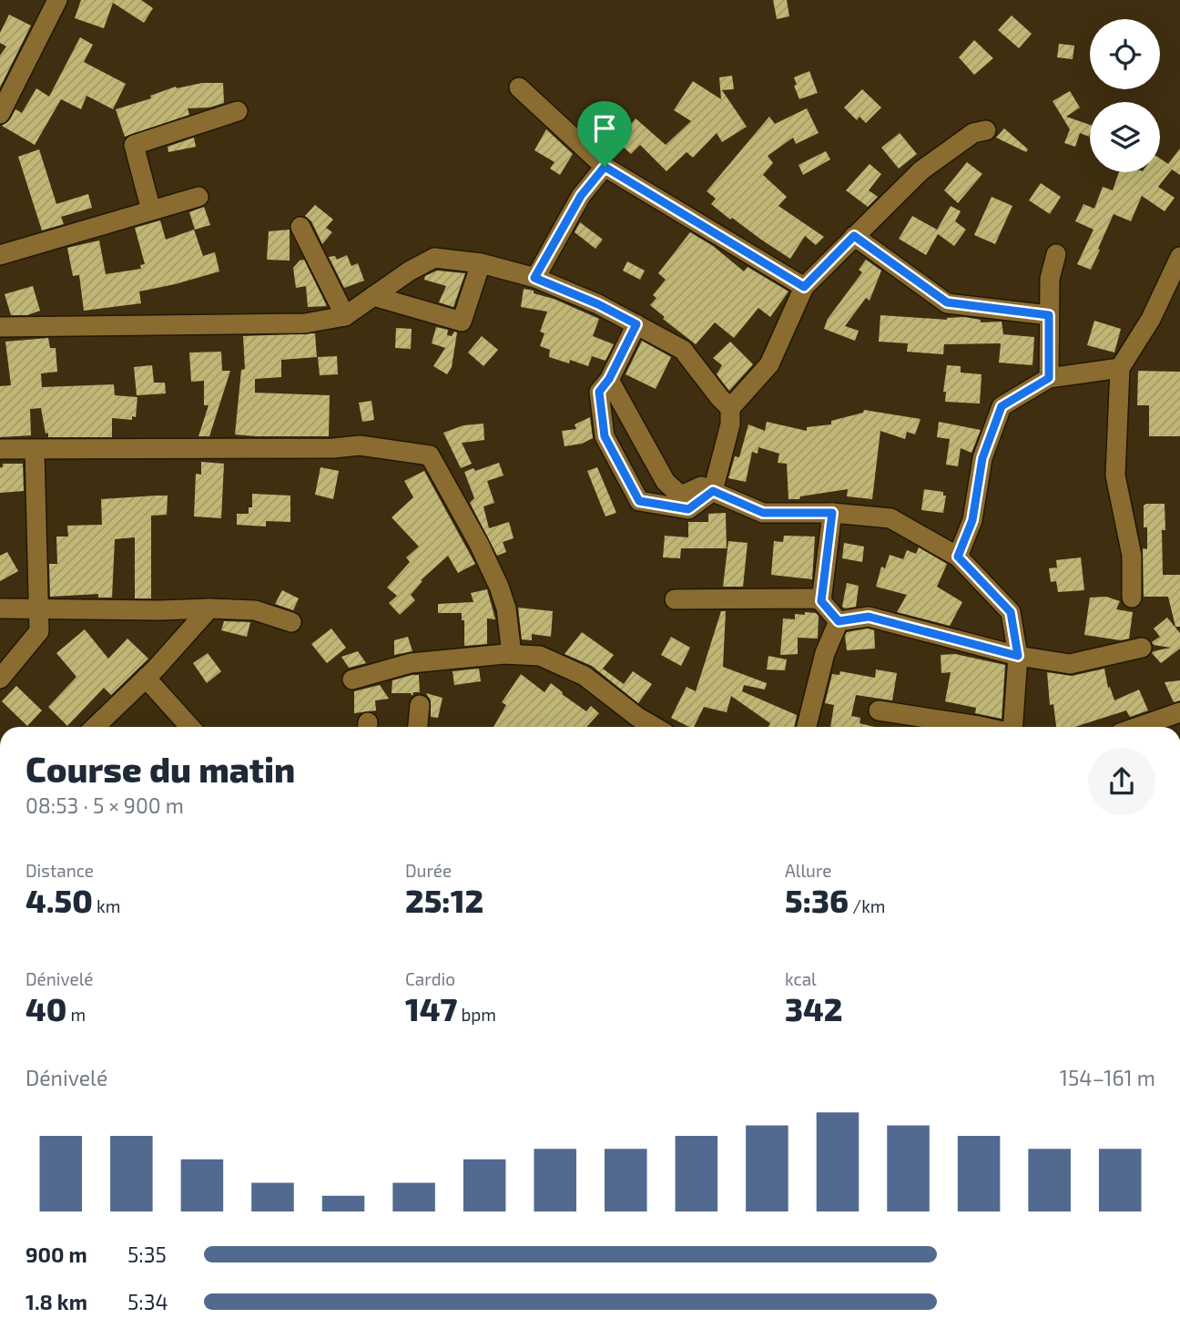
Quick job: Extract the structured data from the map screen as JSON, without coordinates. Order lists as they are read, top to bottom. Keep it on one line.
{"page":{"heading":["Course du matin","08:53 · 5 × 900 m"],"stats":[["Distance","4.50 km"],["Durée","25:12"],["Allure","5:36 /km"],["Dénivelé","40 m"],["Cardio","147 bpm"],["kcal","342"]],"chart":["Dénivelé","154–161 m"],"list":[{"name":"900 m","note":"5:35"},{"name":"1.8 km","note":"5:34"}]}}
